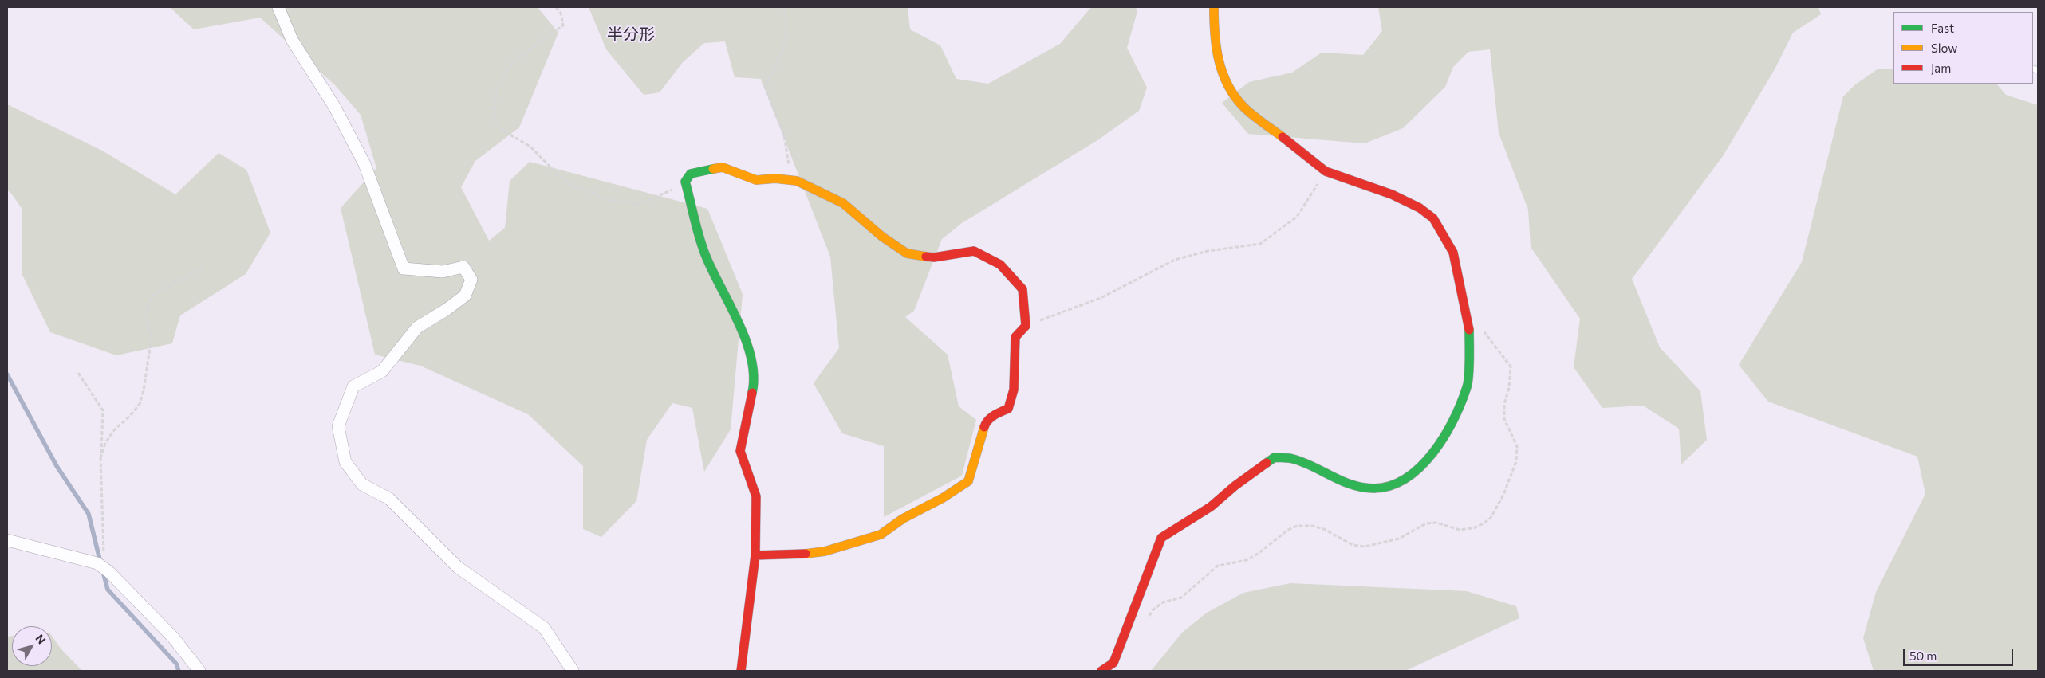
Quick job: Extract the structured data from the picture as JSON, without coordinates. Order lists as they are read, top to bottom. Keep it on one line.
{"districts":["半分形"],"legend":["Fast","Slow","Jam"],"scale_bar":"50 m","north":"top right"}
